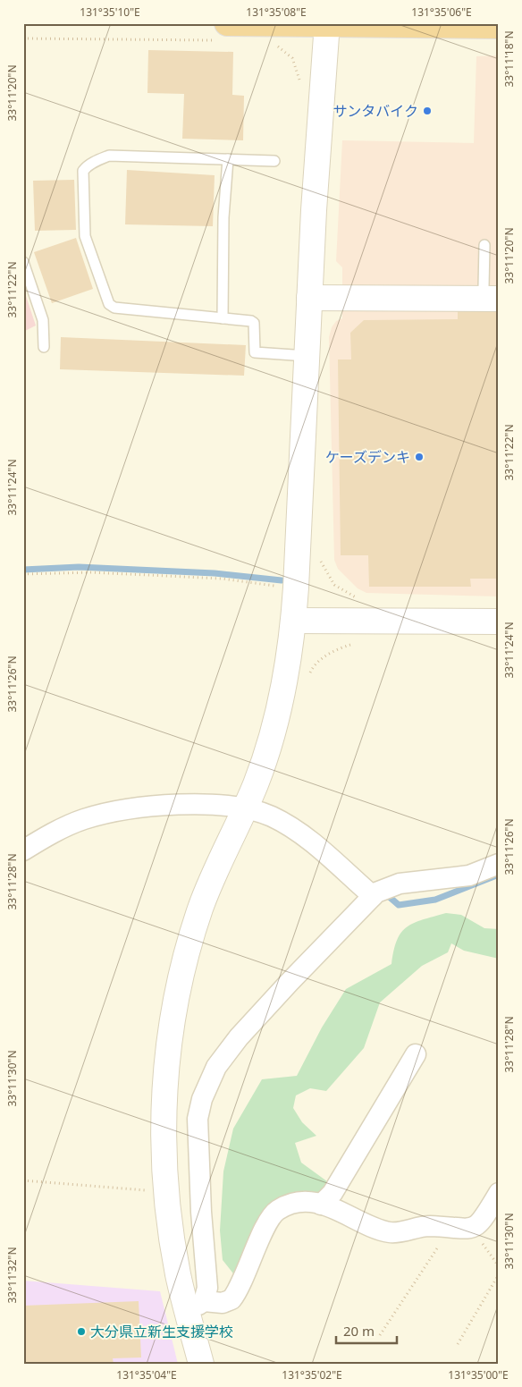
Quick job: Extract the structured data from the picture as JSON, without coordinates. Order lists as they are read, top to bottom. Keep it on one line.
{"places":["サンタバイク","ケーズデンキ","大分県立新生支援学校"],"scale_bar":"20 m","coordinates":["131°35'10\"E","131°35'08\"E","131°35'06\"E","33°11'18\"N","33°11'20\"N","33°11'22\"N","33°11'24\"N","33°11'26\"N","33°11'28\"N","33°11'30\"N","33°11'32\"N","131°35'04\"E","131°35'02\"E","131°35'00\"E"]}
